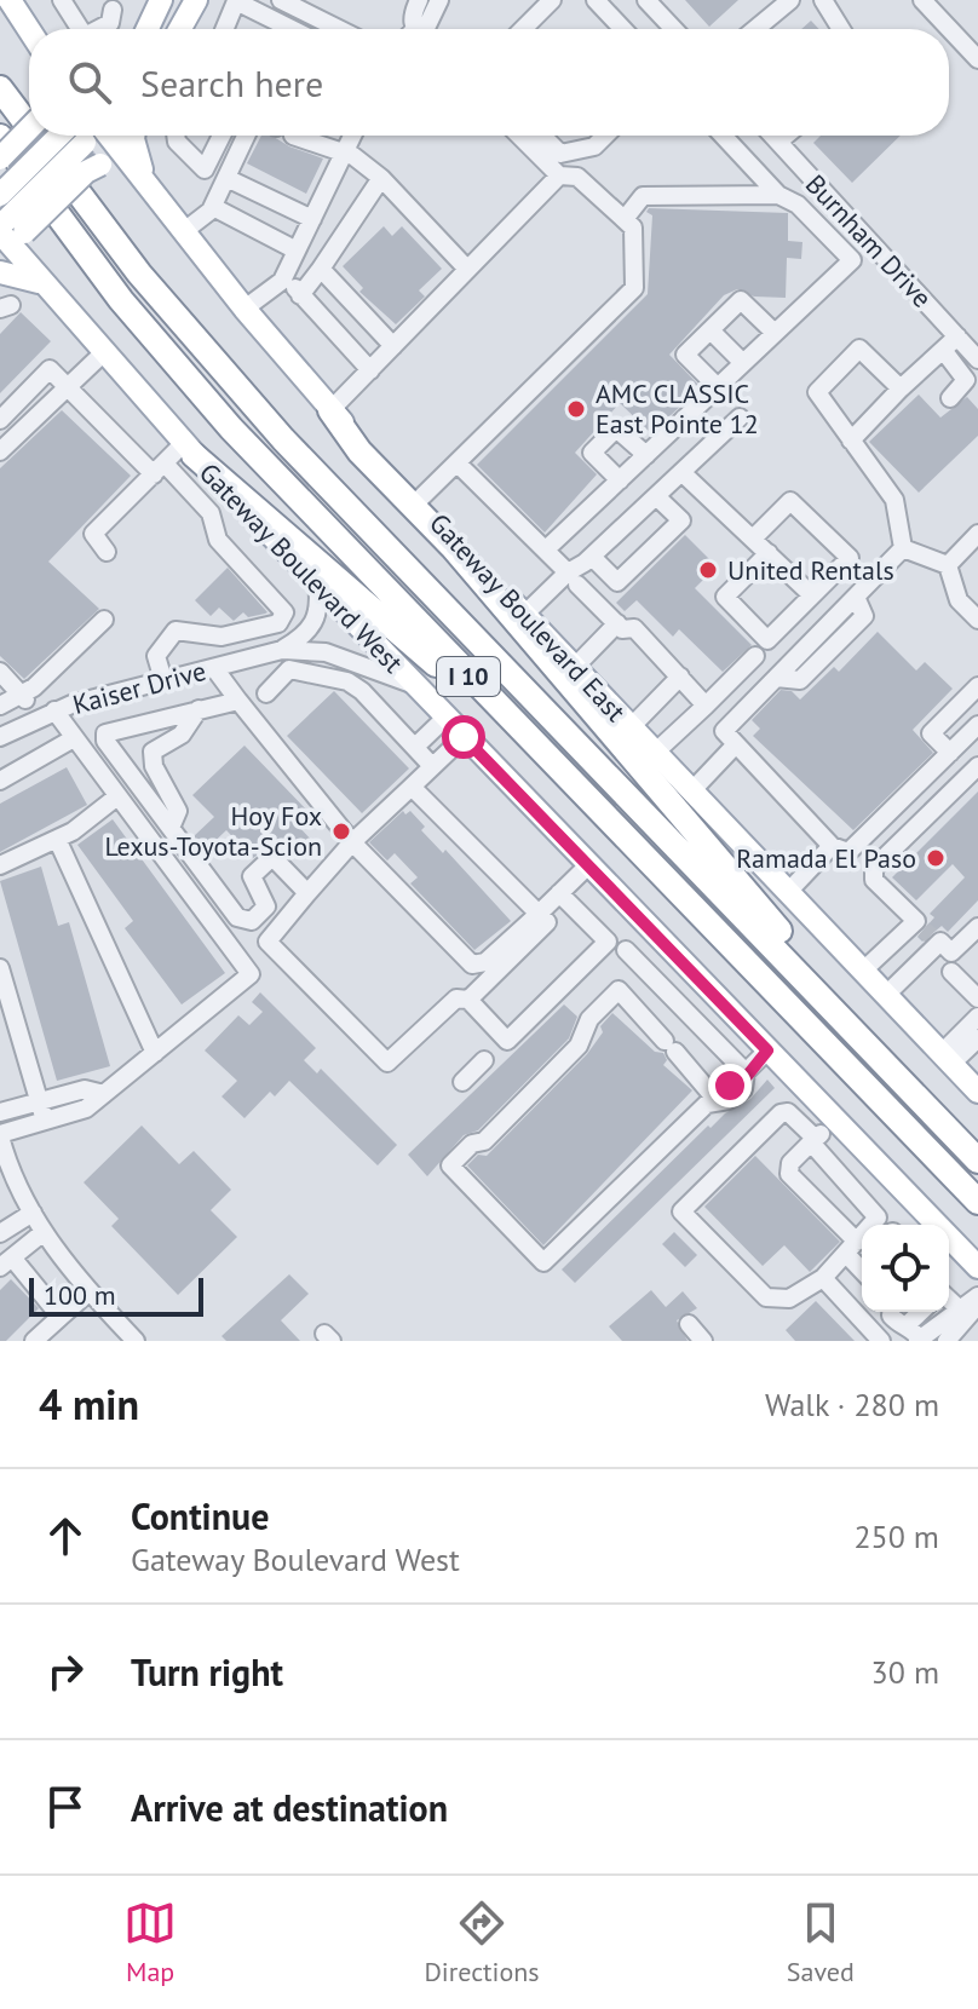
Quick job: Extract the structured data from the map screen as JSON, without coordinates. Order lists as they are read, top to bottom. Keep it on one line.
{"streets":{"highway":["I 10"],"main road":["Gateway Boulevard West","Gateway Boulevard East"],"street":["Burnham Drive","Kaiser Drive"]},"crossings":[["Gateway Boulevard West","Kaiser Drive"]],"places":["AMC CLASSIC East Pointe 12","United Rentals","Hoy Fox Lexus-Toyota-Scion","Ramada El Paso"],"scale_bar":"100 m","page":{"search":"Search here","scale":"100 m","heading":["4 min","Walk · 280 m"],"list":[["Continue","Gateway Boulevard West","250 m"],["Turn right","30 m"],"Arrive at destination"],"nav":["Map","Directions","Saved"]}}
